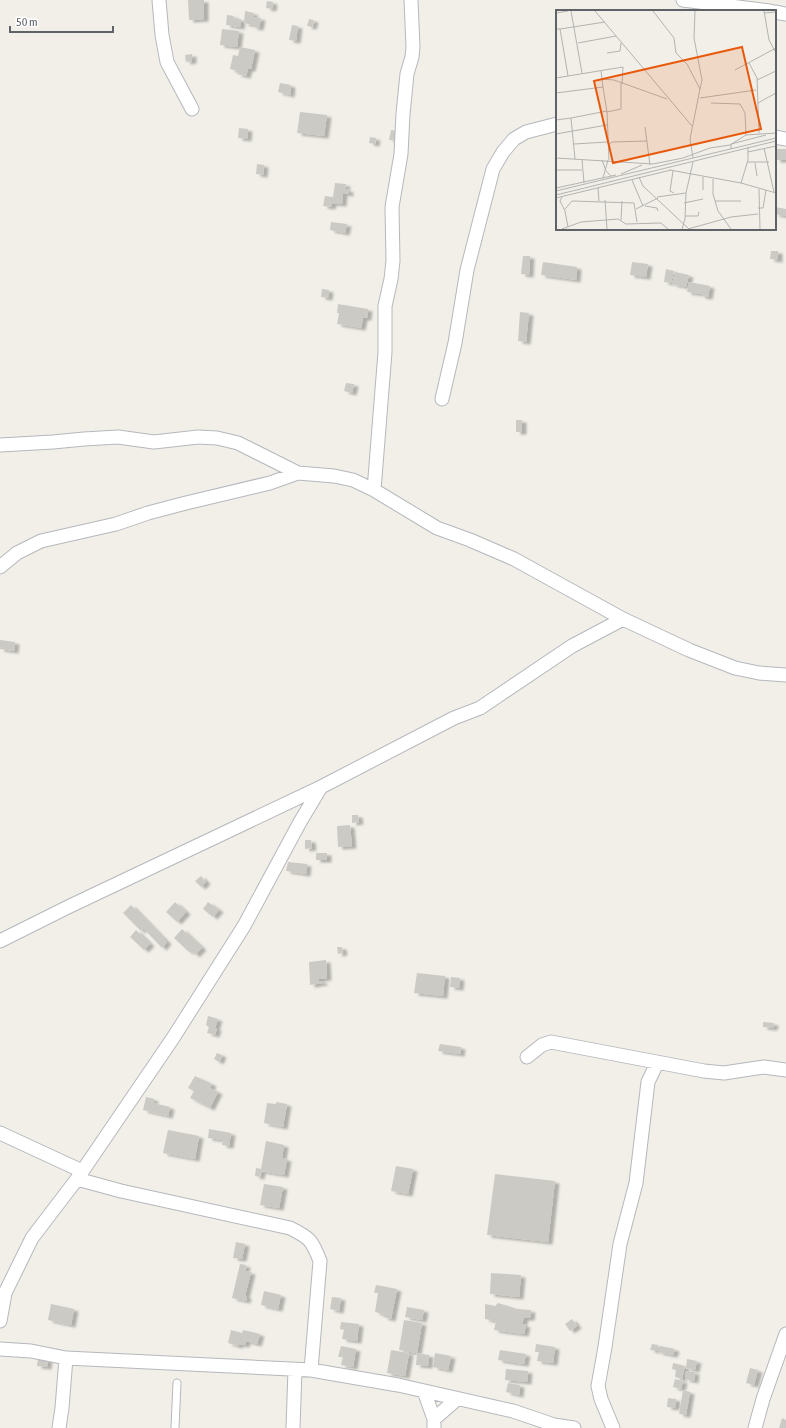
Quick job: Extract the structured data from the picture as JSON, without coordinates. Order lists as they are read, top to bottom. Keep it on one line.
{"scale_bar":"50 m"}
